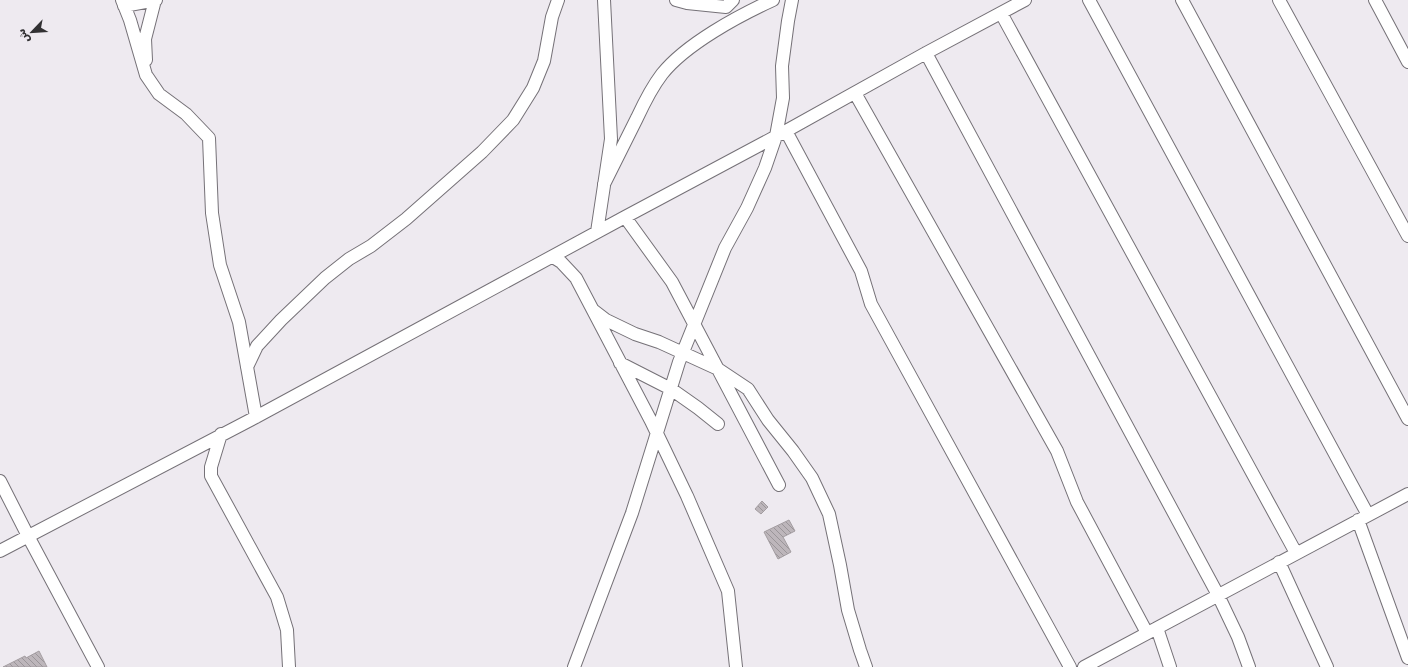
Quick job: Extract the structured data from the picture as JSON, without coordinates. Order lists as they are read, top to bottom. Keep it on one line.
{"north":"bottom left"}
